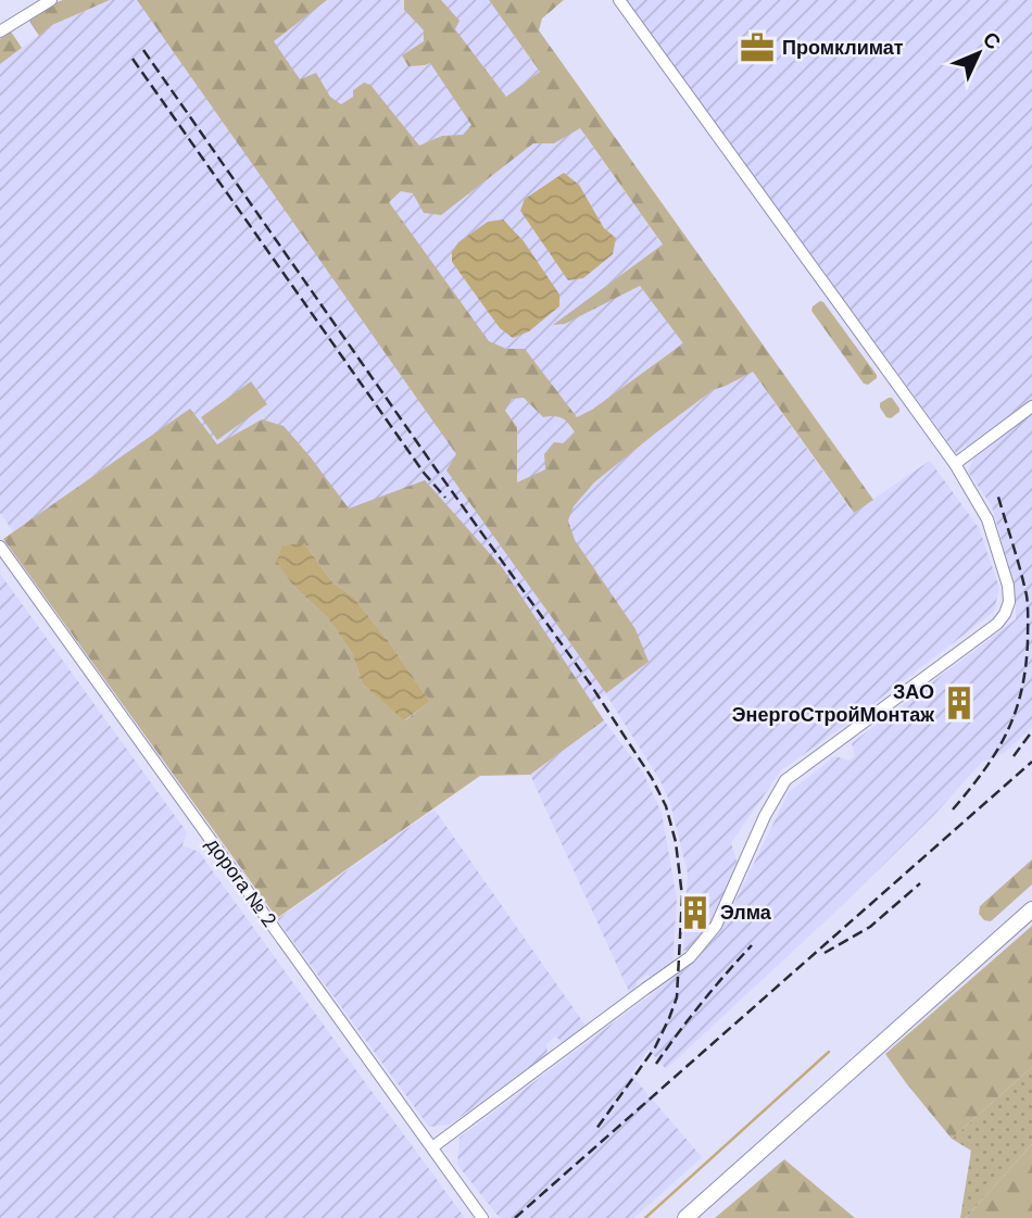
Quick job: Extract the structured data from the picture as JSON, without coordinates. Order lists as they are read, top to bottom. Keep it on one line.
{"streets":{"street":["дорога № 2"]},"places":{"office":["Промклимат"],"building":["ЗАО ЭнергоСтройМонтаж","Элма"]},"north":"top right"}
